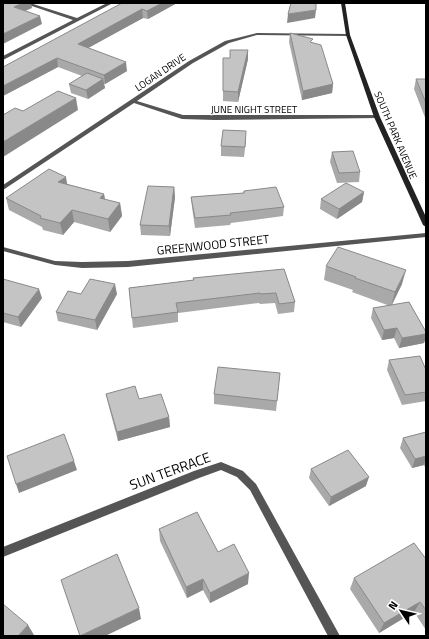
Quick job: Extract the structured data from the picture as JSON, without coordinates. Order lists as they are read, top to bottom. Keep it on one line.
{"streets":{"street":["LOGAN DRIVE","JUNE NIGHT STREET","SOUTH PARK AVENUE","GREENWOOD STREET","SUN TERRACE"]},"crossings":[["LOGAN DRIVE","JUNE NIGHT STREET"],["LOGAN DRIVE","SOUTH PARK AVENUE"],["JUNE NIGHT STREET","SOUTH PARK AVENUE"]],"north":"top left"}
